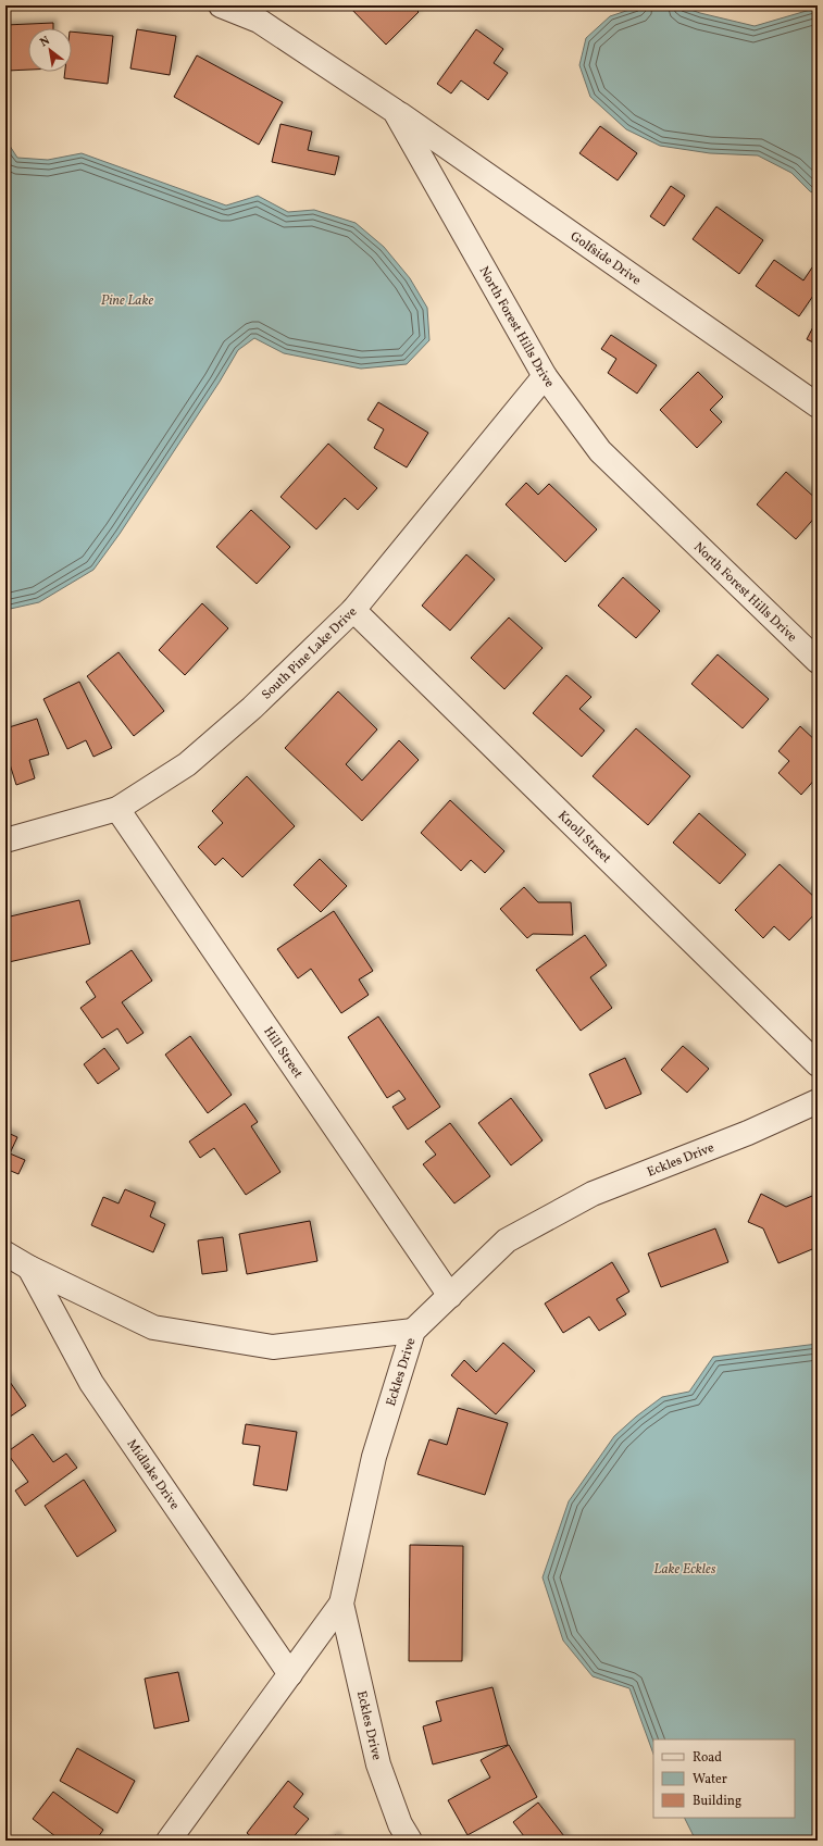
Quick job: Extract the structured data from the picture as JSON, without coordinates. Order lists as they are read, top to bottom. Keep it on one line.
{"streets":{"street":["Golfside Drive","North Forest Hills Drive","South Pine Lake Drive","Knoll Street","Hill Street","Eckles Drive","Midlake Drive"]},"crossings":[["Golfside Drive","North Forest Hills Drive"],["North Forest Hills Drive","South Pine Lake Drive"],["South Pine Lake Drive","Knoll Street"],["South Pine Lake Drive","Hill Street"],["Hill Street","Eckles Drive"]],"water":["Pine Lake","Lake Eckles"],"legend":["Road","Water","Building"],"north":"top left"}
